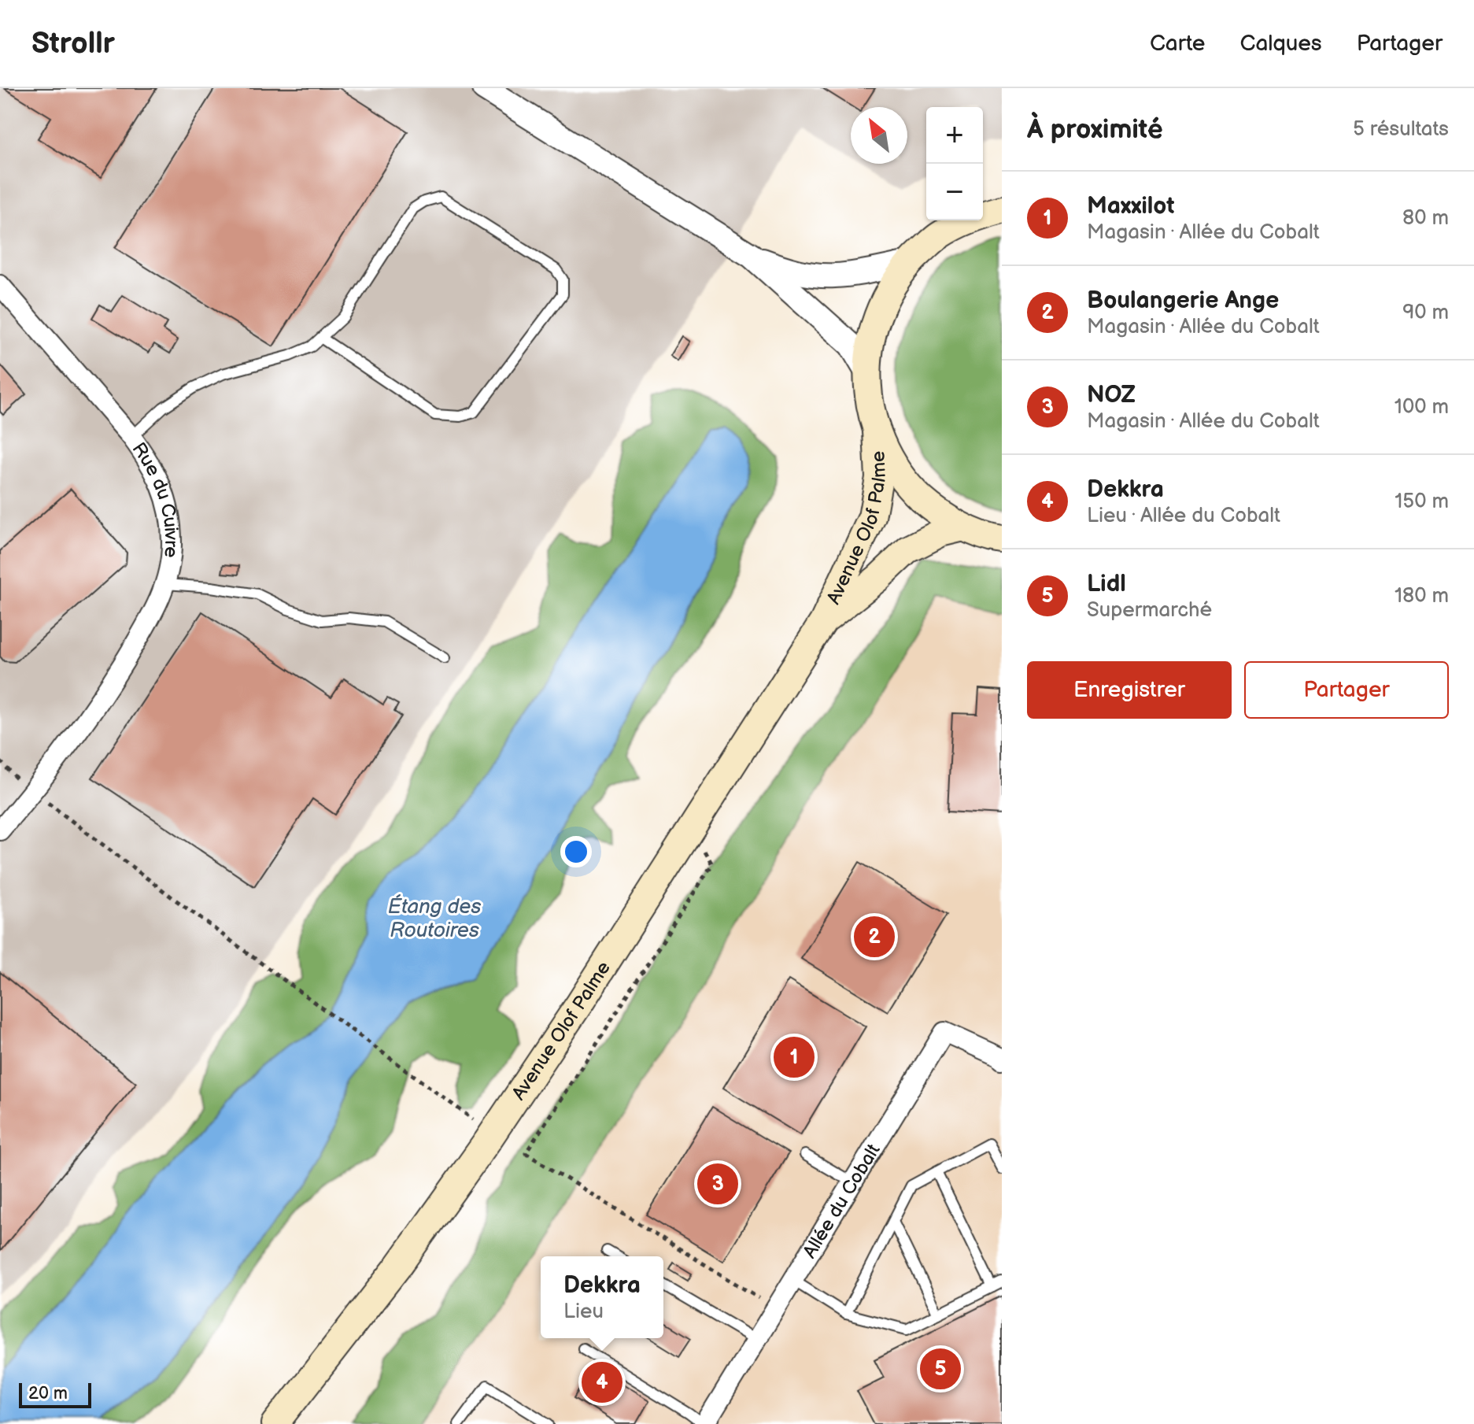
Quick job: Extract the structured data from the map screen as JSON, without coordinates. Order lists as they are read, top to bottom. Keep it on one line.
{"streets":{"main road":["Avenue Olof Palme"],"street":["Rue du Cuivre","Allée du Cobalt"]},"water":["Étang des Routoires"],"scale_bar":"20 m","north":"top left","page":{"header":"Strollr","nav":["Carte","Calques","Partager"],"heading":["À proximité","5 résultats"],"map_buttons":["+","−"],"list":[{"mark":"1","name":"Maxxilot","note":"Magasin · Allée du Cobalt","value":"80 m"},{"mark":"2","name":"Boulangerie Ange","note":"Magasin · Allée du Cobalt","value":"90 m"},{"mark":"3","name":"NOZ","note":"Magasin · Allée du Cobalt","value":"100 m"},{"mark":"4","name":"Dekkra","note":"Lieu · Allée du Cobalt","value":"150 m"},{"mark":"5","name":"Lidl","note":"Supermarché","value":"180 m"}],"buttons":["Enregistrer","Partager"],"pins":["2","1","3","5","4"],"popup":["Dekkra","Lieu"],"scale":"20 m"}}
